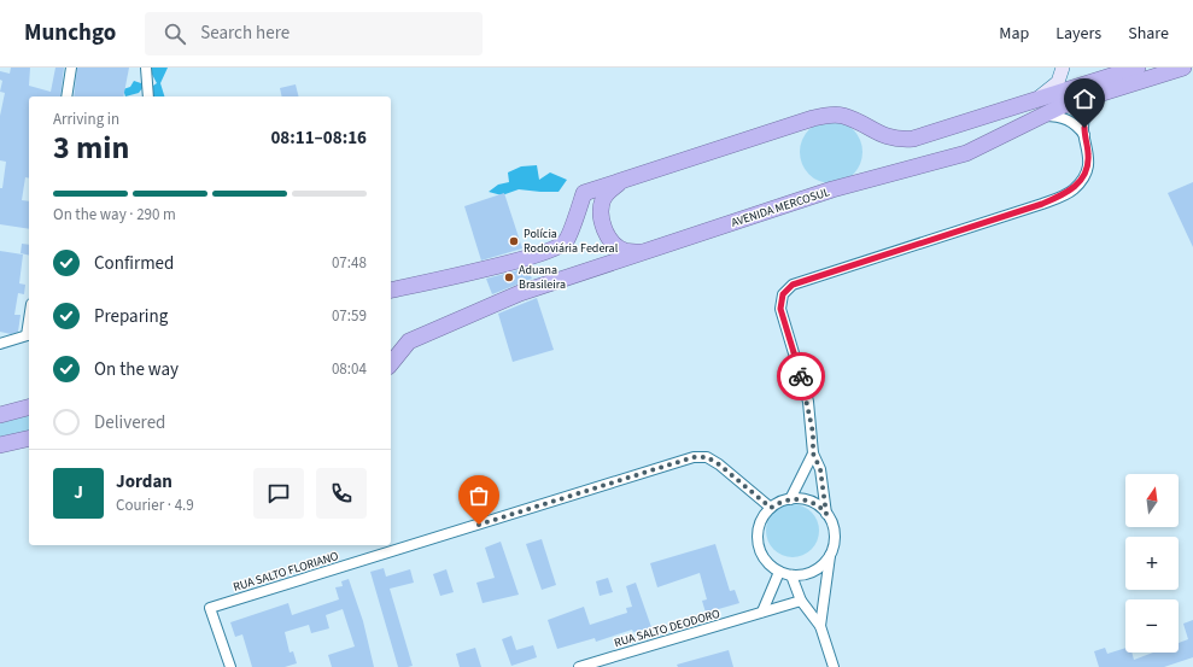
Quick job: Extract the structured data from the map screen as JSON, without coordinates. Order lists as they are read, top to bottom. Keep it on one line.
{"streets":{"highway":["AVENIDA MERCOSUL"],"street":["RUA SALTO FLORIANO","RUA SALTO DEODORO"]},"places":["Polícia Rodoviária Federal","Aduana Brasileira"],"north":"top","page":{"header":"Munchgo","search":"Search here","nav":["Map","Layers","Share"],"heading":["3 min","Arriving in","08:11–08:16"],"panel":["Jordan","Courier · 4.9"],"bar":"On the way · 290 m","list":[["Confirmed","07:48"],["Preparing","07:59"],["On the way","08:04"],"Delivered"],"round":"J","map_buttons":["+","−"]}}
